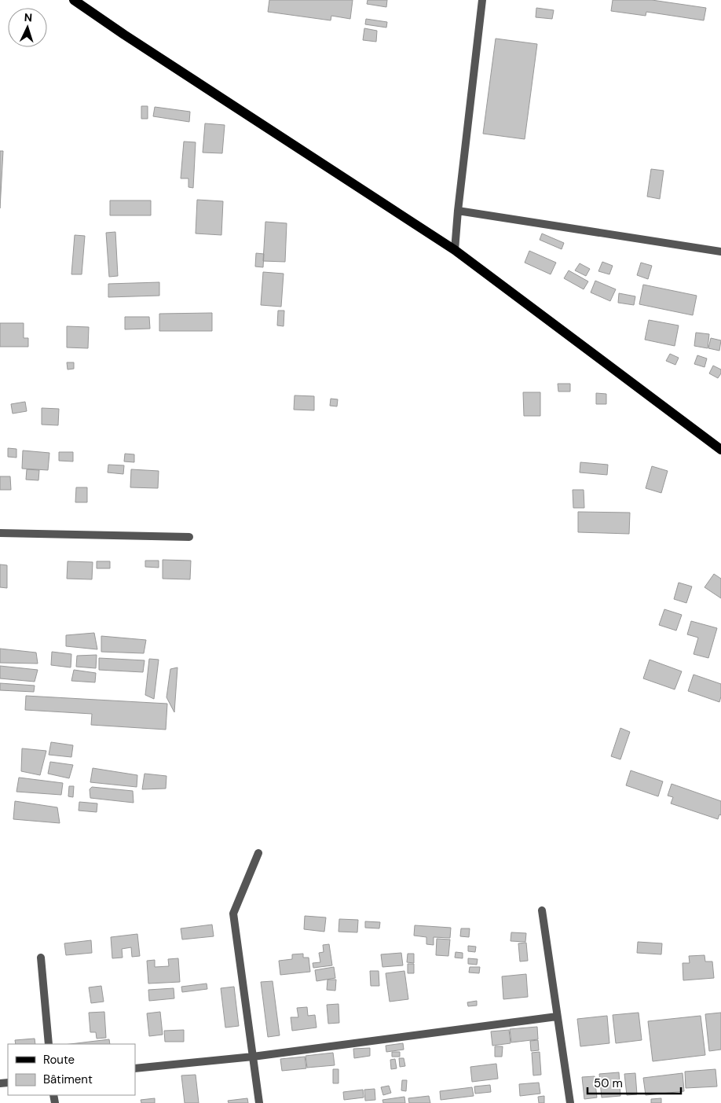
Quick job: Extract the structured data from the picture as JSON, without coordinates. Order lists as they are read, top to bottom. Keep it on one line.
{"legend":["Route","Bâtiment"],"scale_bar":"50 m","north":"top"}
